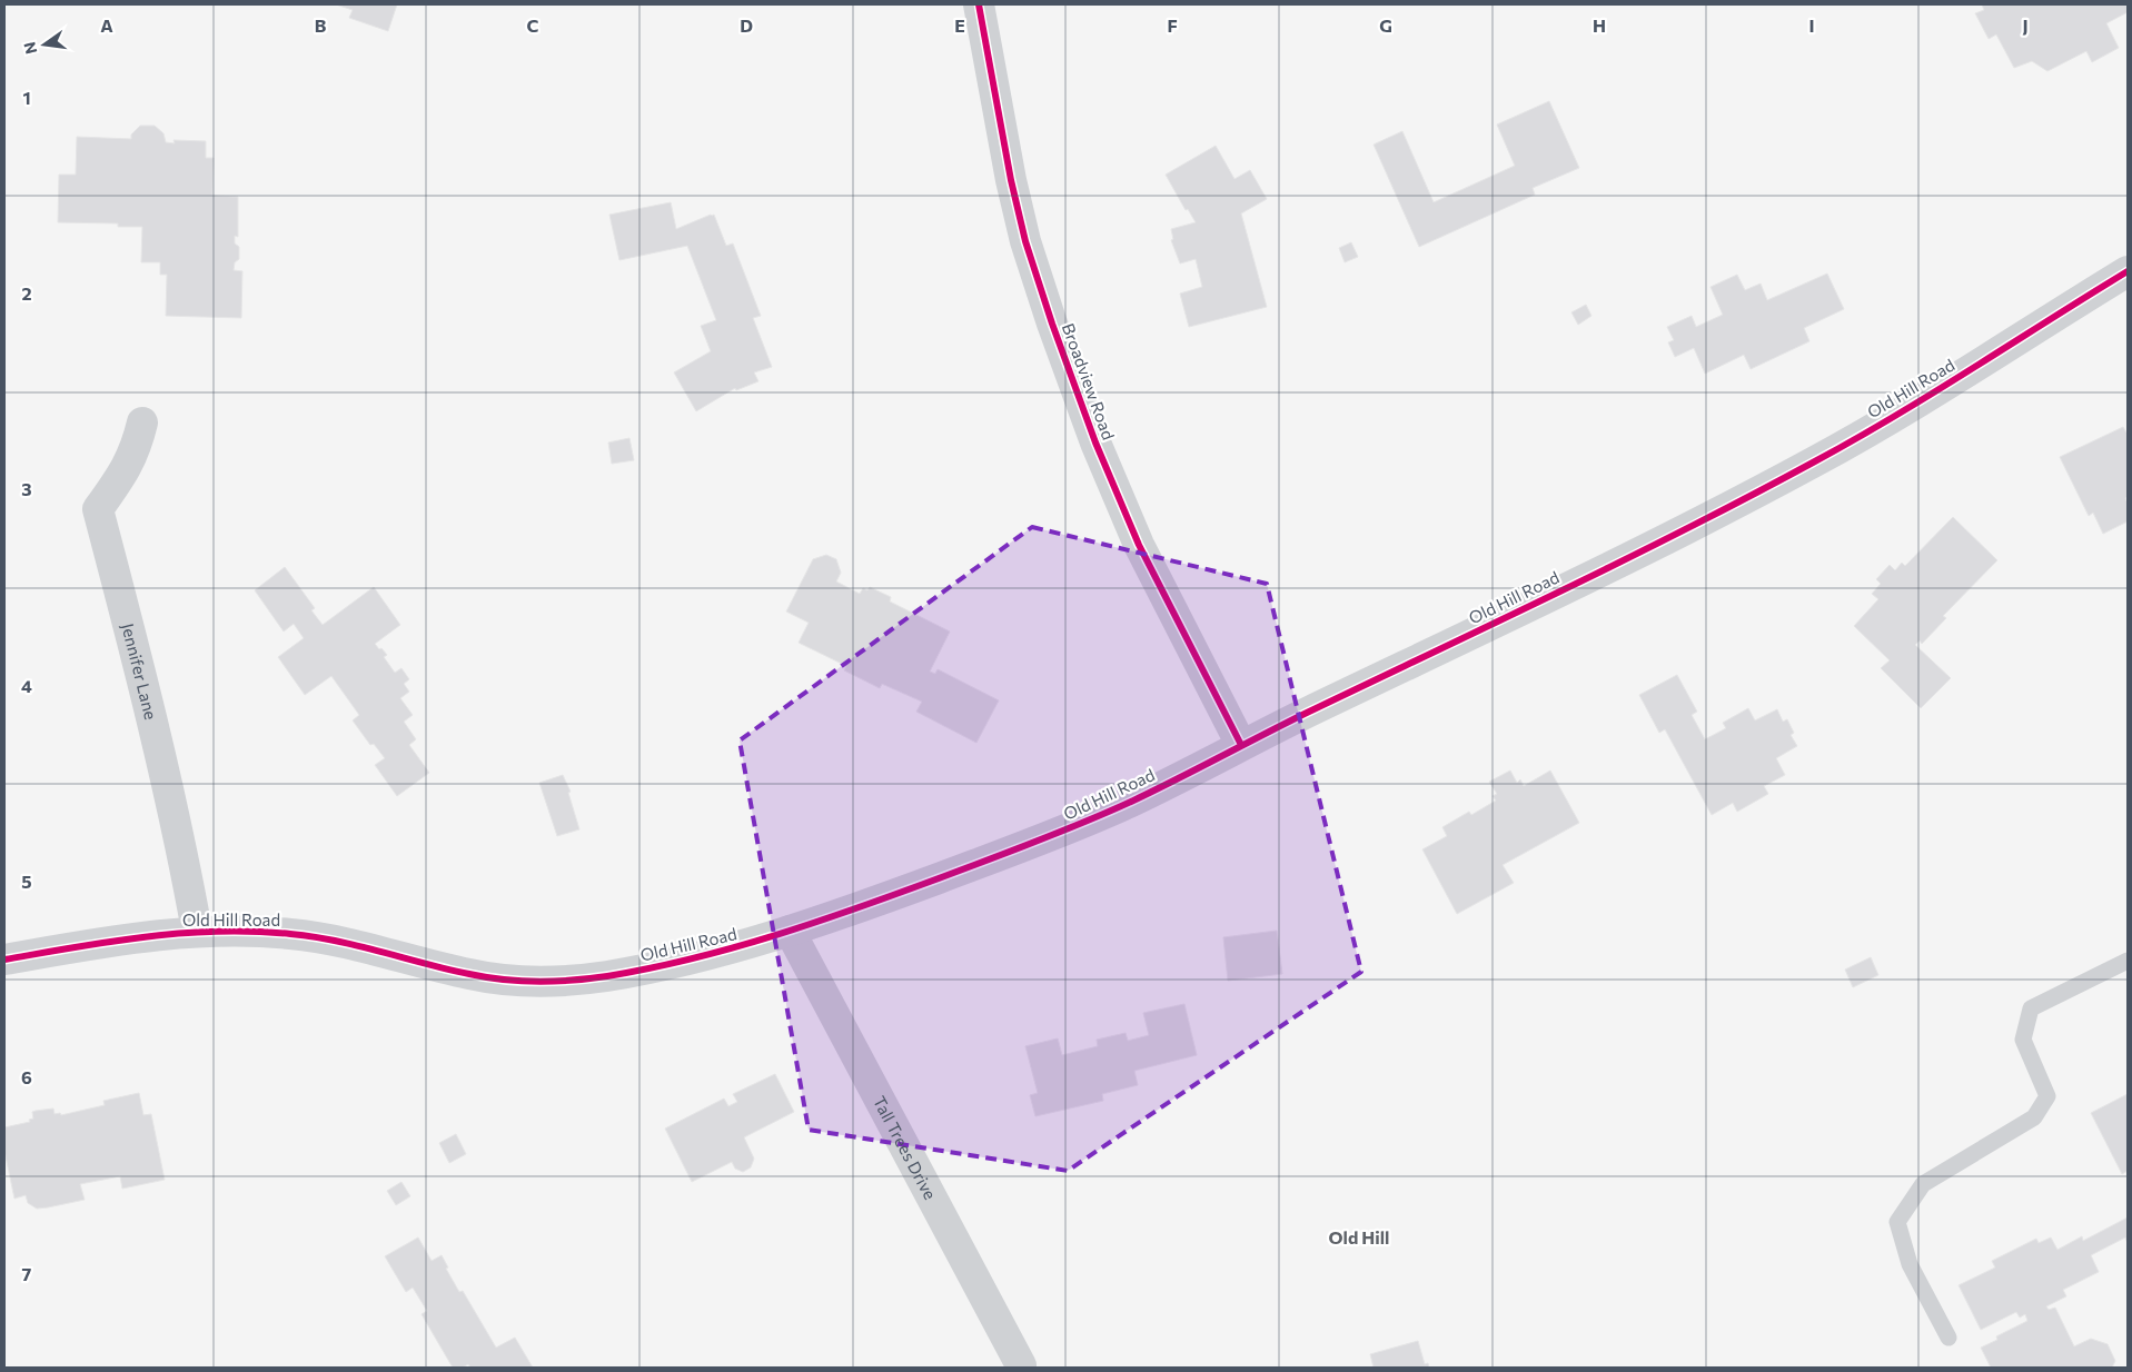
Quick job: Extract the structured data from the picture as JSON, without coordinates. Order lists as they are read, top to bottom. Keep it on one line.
{"streets":{"street":["Broadview Road","Old Hill Road","Jennifer Lane","Tall Trees Drive"]},"crossings":[["Broadview Road","Old Hill Road"],["Old Hill Road","Jennifer Lane"],["Old Hill Road","Tall Trees Drive"]],"districts":["Old Hill"],"north":"left","grid":{"columns":["A","B","C","D","E","F","G","H","I","J"],"rows":["1","2","3","4","5","6","7"]}}
